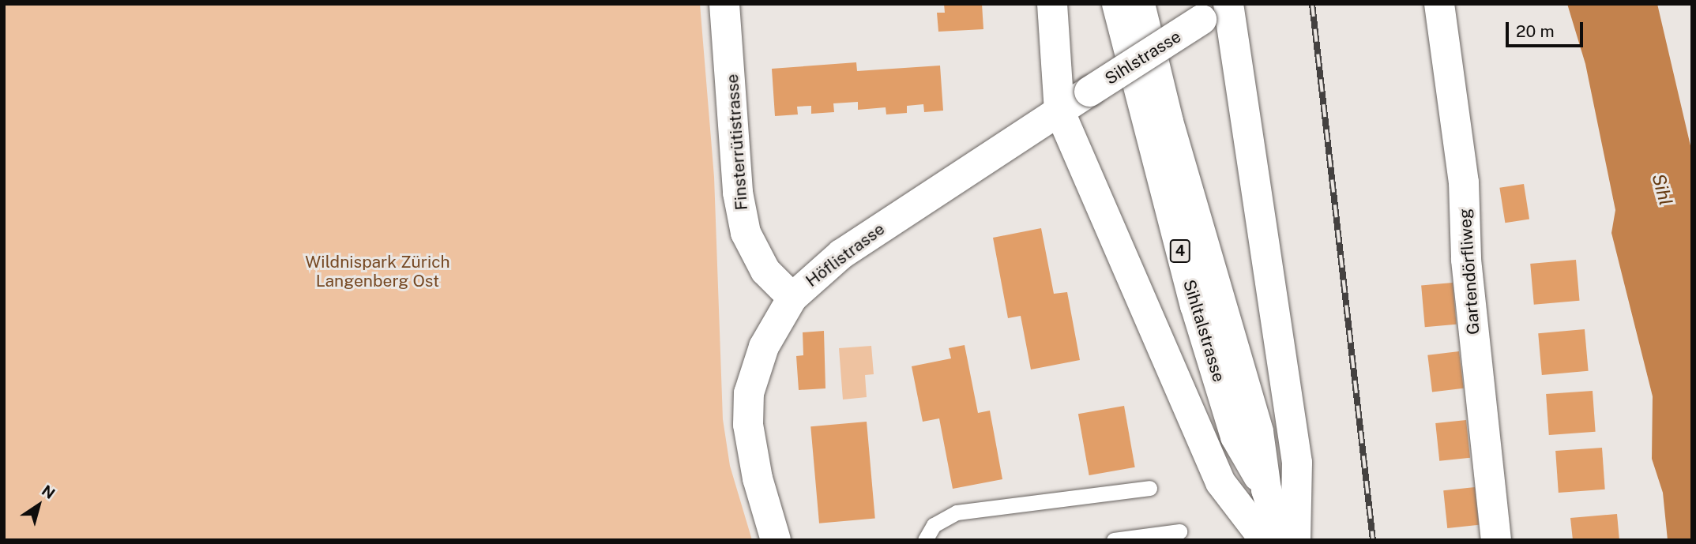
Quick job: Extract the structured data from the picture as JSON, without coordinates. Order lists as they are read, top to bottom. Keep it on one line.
{"streets":{"main road":["Sihlstrasse","Finsterrütistrasse","4","Höflistrasse","Gartendörfliweg","Sihltalstrasse"]},"crossings":[["Sihlstrasse","Höflistrasse"],["Finsterrütistrasse","Höflistrasse"]],"water":["Sihl"],"parks":["Wildnispark Zürich Langenberg Ost"],"scale_bar":"20 m","north":"top right"}
